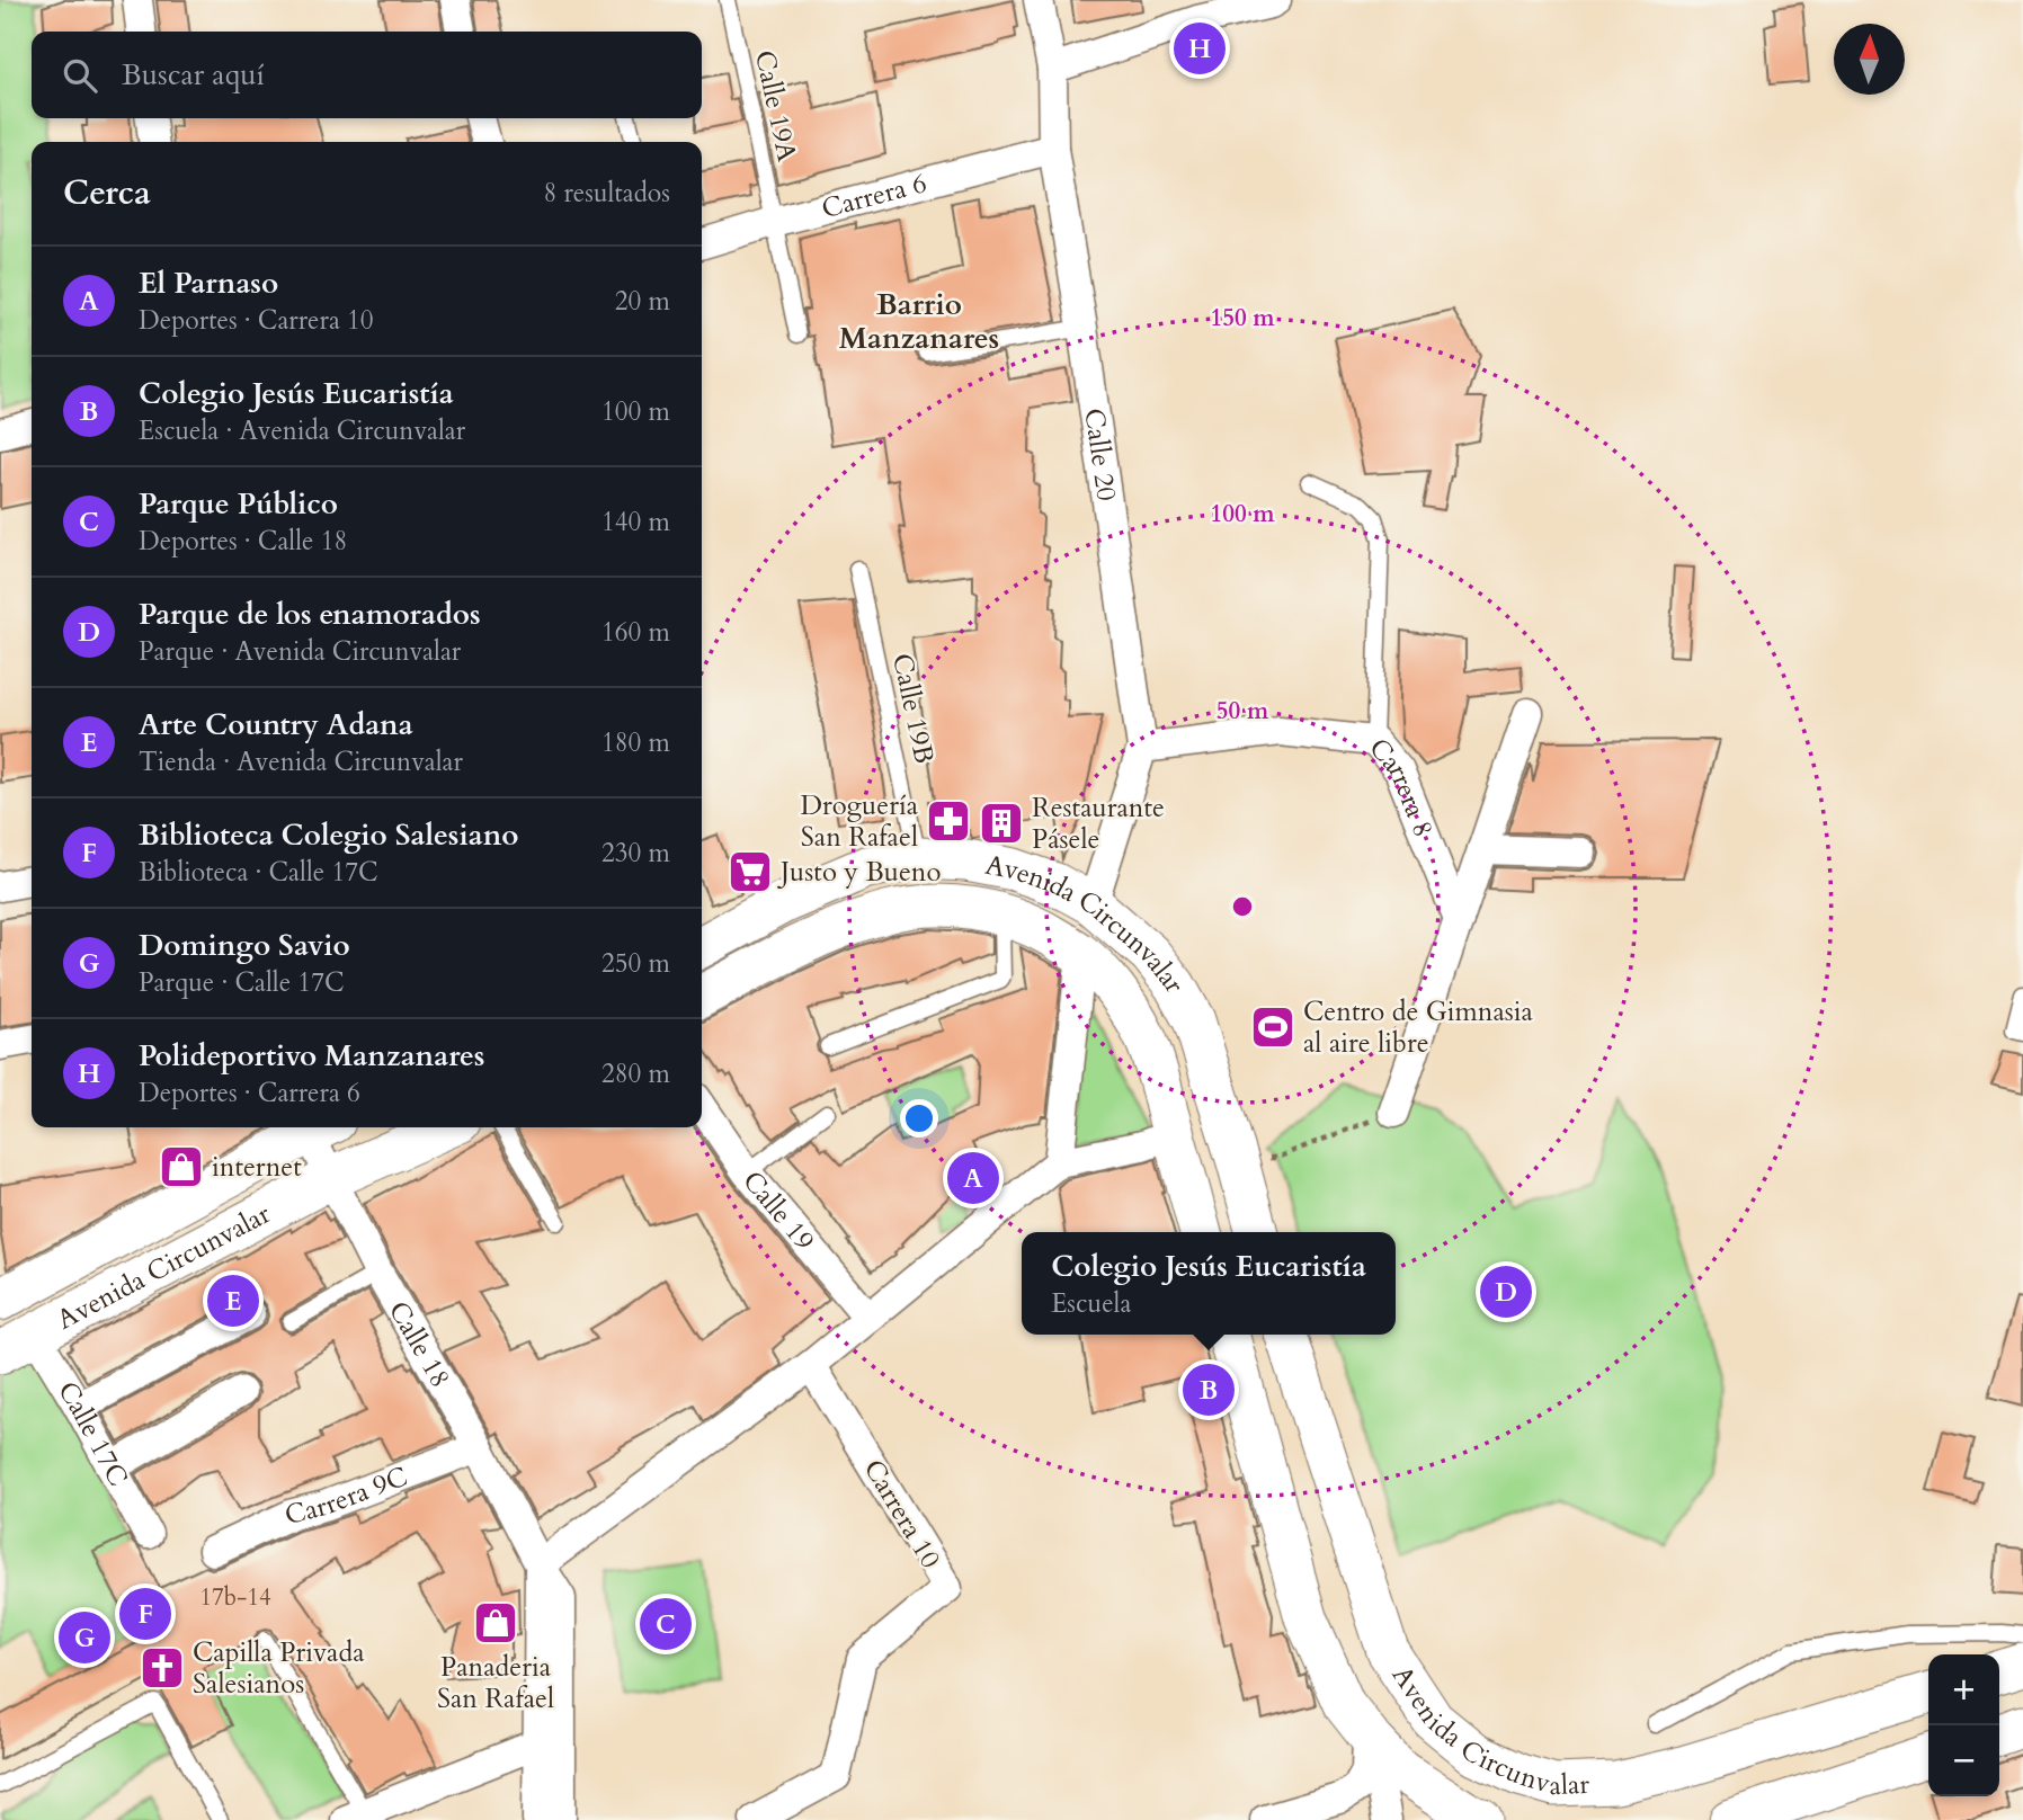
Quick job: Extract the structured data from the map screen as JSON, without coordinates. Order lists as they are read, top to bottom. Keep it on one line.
{"streets":{"main road":["Avenida Circunvalar"],"street":["Carrera 6","Calle 20","Carrera 8","Calle 19","Calle 18","Calle 17C","Carrera 9C","Carrera 10"],"lane":["Calle 19A","Calle 19B"]},"crossings":[["Calle 19A","Carrera 6"],["Carrera 6","Calle 20"],["Calle 20","Carrera 8"],["Calle 20","Avenida Circunvalar"],["Calle 19B","Avenida Circunvalar"],["Avenida Circunvalar","Calle 18"],["Avenida Circunvalar","Calle 17C"],["Calle 18","Carrera 9C"]],"districts":["Barrio Manzanares"],"places":{"pharmacy":["Droguería San Rafael"],"building":["Restaurante Pásele"],"supermarket":["Justo y Bueno"],"sports":["Centro de Gimnasia al aire libre"],"shop":["internet","Panaderia San Rafael"],"church":["Capilla Privada Salesianos"]},"house_numbers":["17b-14"],"north":"top","page":{"pins":["H","A","D","E","B","F","C","G"],"search":"Buscar aquí","heading":["Cerca","8 resultados"],"list":[{"mark":"A","name":"El Parnaso","note":"Deportes · Carrera 10","value":"20 m"},{"mark":"B","name":"Colegio Jesús Eucaristía","note":"Escuela · Avenida Circunvalar","value":"100 m"},{"mark":"C","name":"Parque Público","note":"Deportes · Calle 18","value":"140 m"},{"mark":"D","name":"Parque de los enamorados","note":"Parque · Avenida Circunvalar","value":"160 m"},{"mark":"E","name":"Arte Country Adana","note":"Tienda · Avenida Circunvalar","value":"180 m"},{"mark":"F","name":"Biblioteca Colegio Salesiano","note":"Biblioteca · Calle 17C","value":"230 m"},{"mark":"G","name":"Domingo Savio","note":"Parque · Calle 17C","value":"250 m"},{"mark":"H","name":"Polideportivo Manzanares","note":"Deportes · Carrera 6","value":"280 m"}],"popup":["Colegio Jesús Eucaristía","Escuela"],"map_buttons":["+","−"]},"rings":["150 m","100 m","50 m"]}
